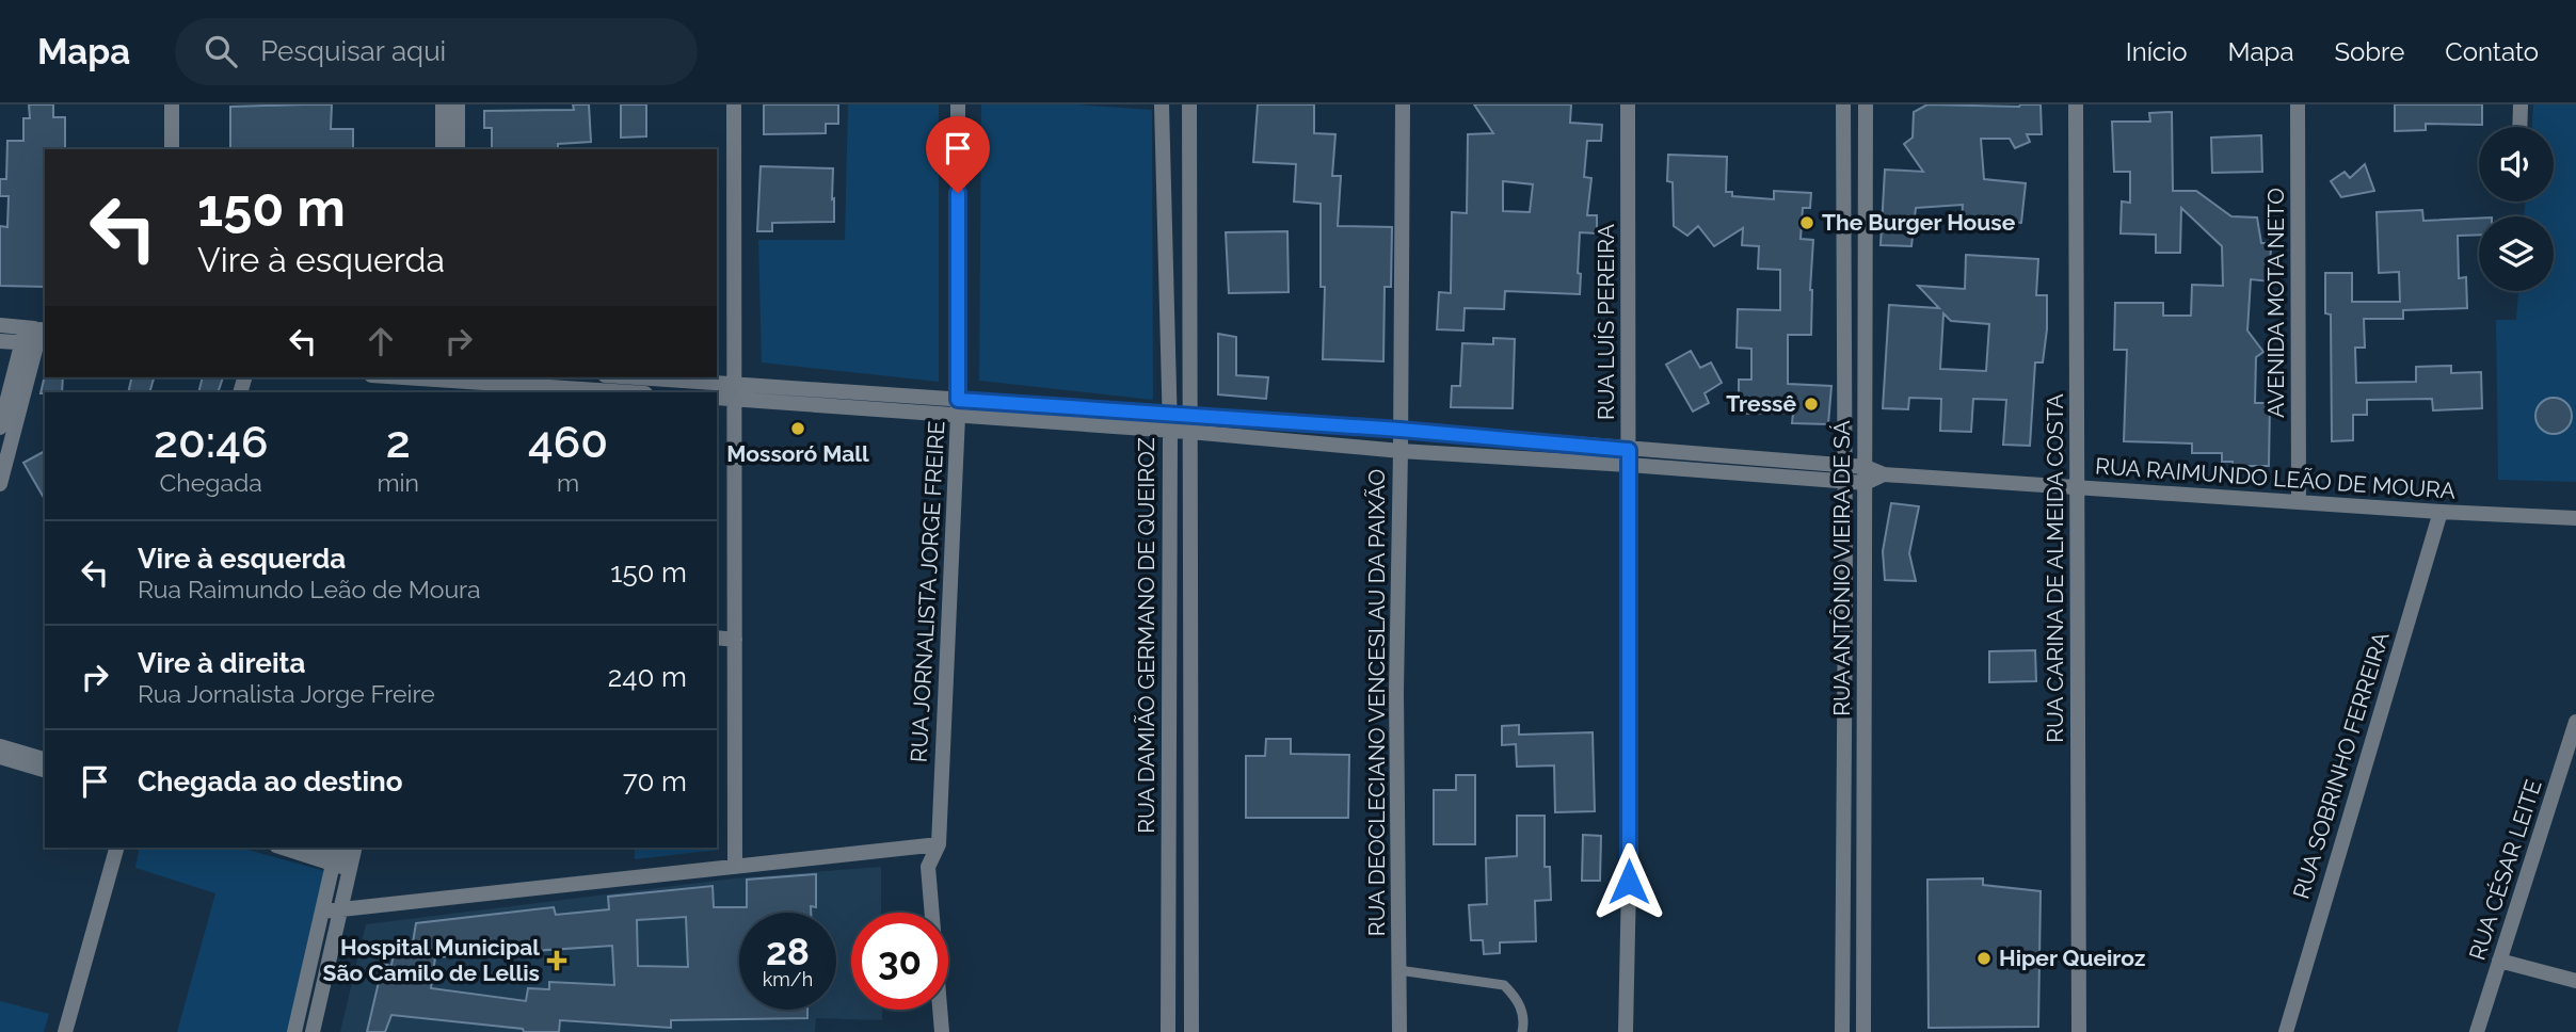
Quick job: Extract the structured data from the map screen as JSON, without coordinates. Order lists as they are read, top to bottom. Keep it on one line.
{"streets":{"street":["AVENIDA MOTA NETO","RUA LUÍS PEREIRA","RUA RAIMUNDO LEÃO DE MOURA","RUA ANTÔNIO VIEIRA DE SÁ","RUA CARINA DE ALMEIDA COSTA","RUA JORNALISTA JORGE FREIRE","RUA DAMIÃO GERMANO DE QUEIROZ","RUA DEOCLECIANO VENCESLAU DA PAIXÃO","RUA SOBRINHO FERREIRA","RUA CÉSAR LEITE"]},"crossings":[["AVENIDA MOTA NETO","RUA RAIMUNDO LEÃO DE MOURA"],["RUA LUÍS PEREIRA","RUA RAIMUNDO LEÃO DE MOURA"],["RUA RAIMUNDO LEÃO DE MOURA","RUA ANTÔNIO VIEIRA DE SÁ"],["RUA RAIMUNDO LEÃO DE MOURA","RUA CARINA DE ALMEIDA COSTA"],["RUA RAIMUNDO LEÃO DE MOURA","RUA JORNALISTA JORGE FREIRE"],["RUA RAIMUNDO LEÃO DE MOURA","RUA DAMIÃO GERMANO DE QUEIROZ"],["RUA RAIMUNDO LEÃO DE MOURA","RUA DEOCLECIANO VENCESLAU DA PAIXÃO"],["RUA RAIMUNDO LEÃO DE MOURA","RUA SOBRINHO FERREIRA"]],"places":{"other":["The Burger House","Tressê","Mossoró Mall","Hiper Queiroz"],"health":["Hospital Municipal São Camilo de Lellis"]},"page":{"header":"Mapa","search":"Pesquisar aqui","nav":["Início","Mapa","Sobre","Contato"],"turn":["150 m","Vire à esquerda"],"eta":["20:46","Chegada","2","min","460","m"],"list":[{"name":"Vire à esquerda","note":"Rua Raimundo Leão de Moura","value":"150 m"},{"name":"Vire à direita","note":"Rua Jornalista Jorge Freire","value":"240 m"},{"name":"Chegada ao destino","value":"70 m"}],"speed":"28 km/h","limit":"30"}}
